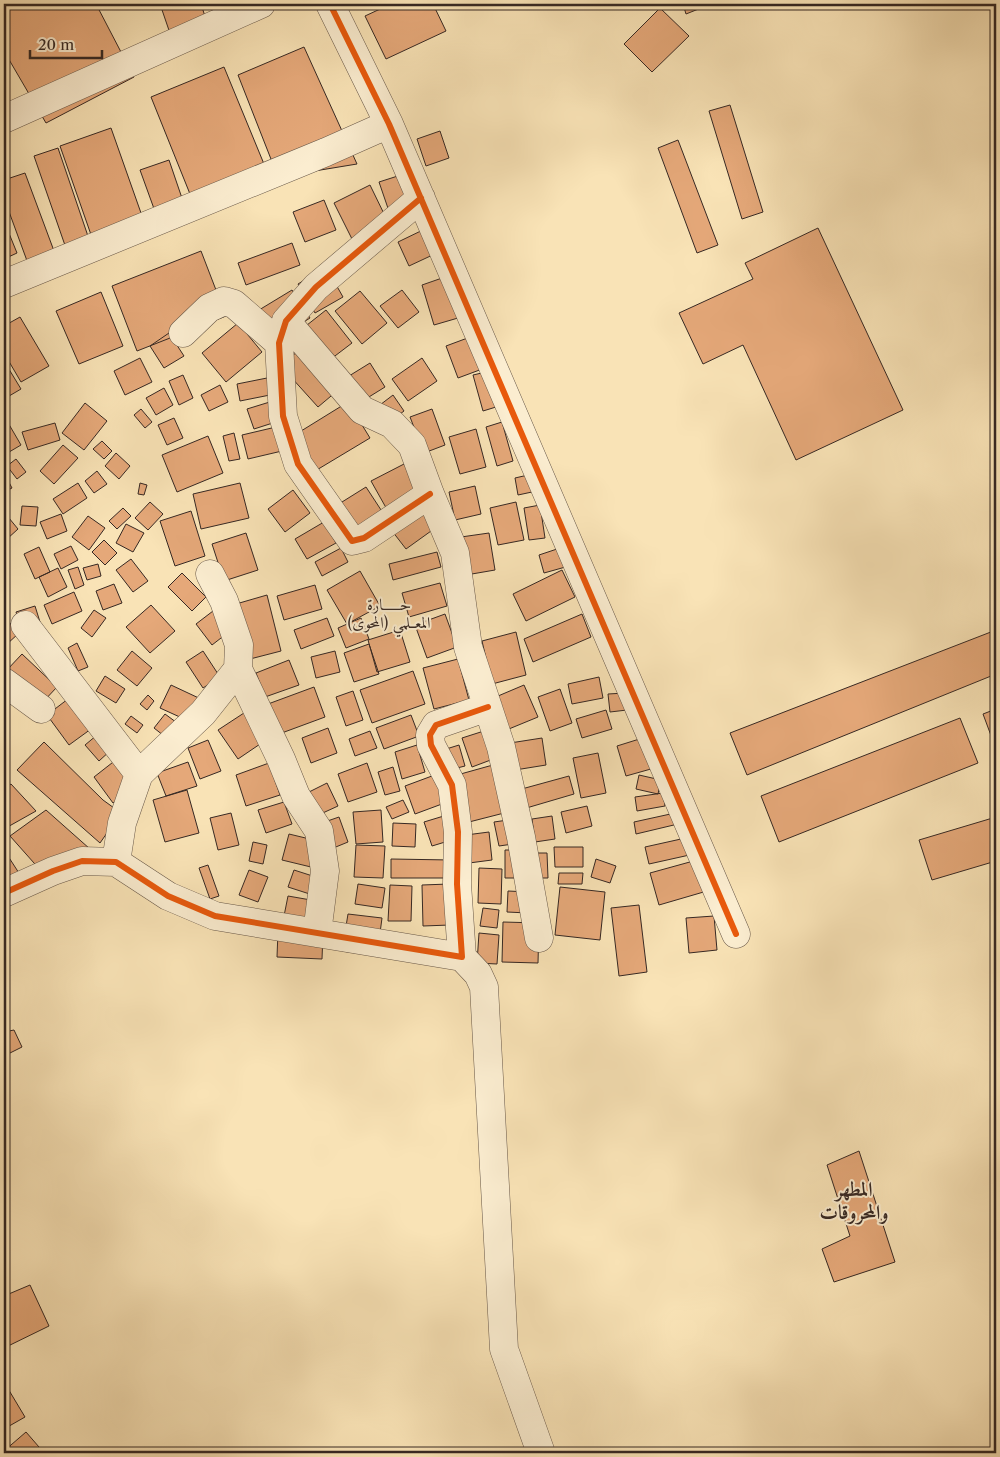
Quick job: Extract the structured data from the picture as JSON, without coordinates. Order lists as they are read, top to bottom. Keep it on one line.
{"districts":["حــــــارة المعــلمي (المحوى)","المطهر والمحروقات"],"scale_bar":"20 m"}
